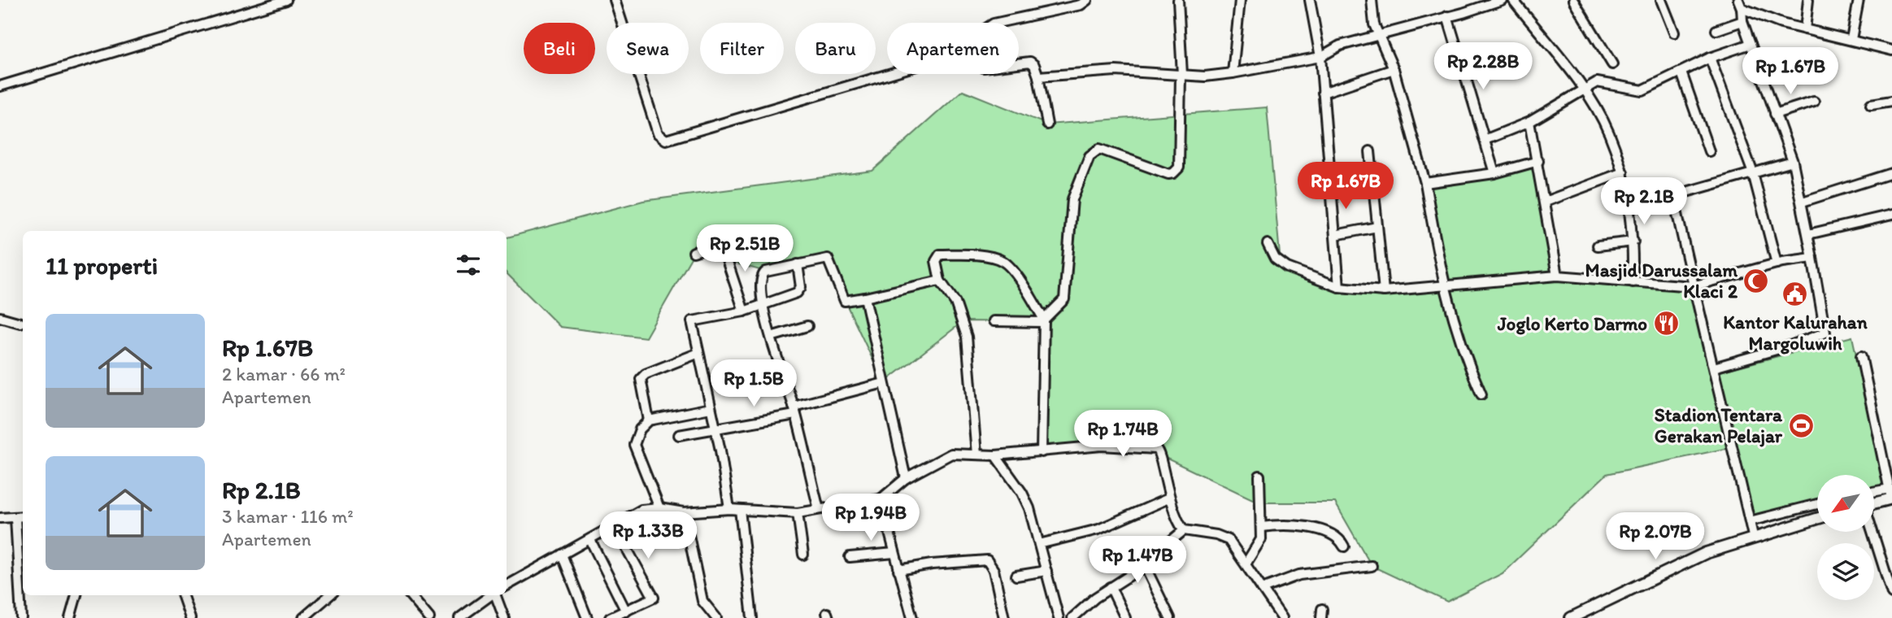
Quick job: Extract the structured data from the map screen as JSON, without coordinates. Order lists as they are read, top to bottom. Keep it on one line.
{"places":{"mosque":["Masjid Darussalam Klaci 2"],"public building":["Kantor Kalurahan Margoluwih"],"restaurant":["Joglo Kerto Darmo"],"sports":["Stadion Tentara Gerakan Pelajar"]},"north":"bottom left","page":{"chip":["Beli","Sewa","Filter","Baru","Apartemen"],"price":["Rp 2.28B","Rp 1.67B","Rp 1.67B","Rp 2.1B","Rp 2.51B","Rp 1.5B","Rp 1.74B","Rp 1.94B","Rp 1.33B","Rp 2.07B","Rp 1.47B"],"heading":"11 properti","list":[{"name":"Rp 1.67B","note":"2 kamar · 66 m² · Apartemen"},{"name":"Rp 2.1B","note":"3 kamar · 116 m² · Apartemen"}]}}
